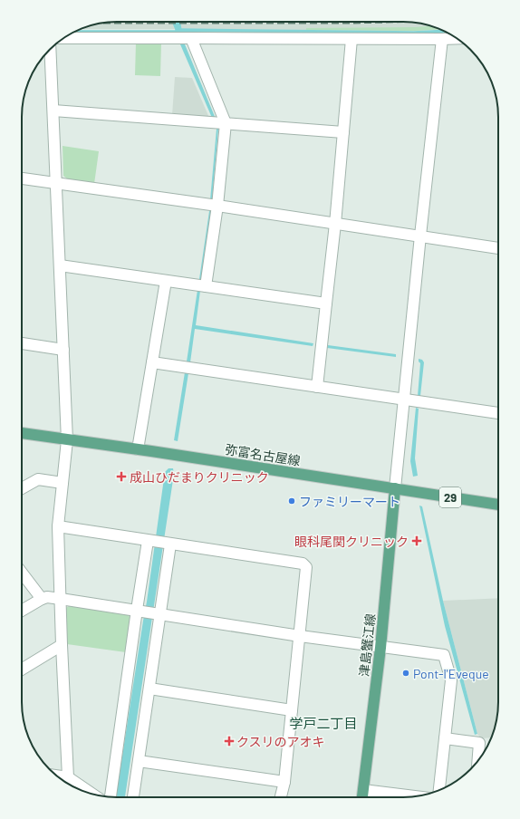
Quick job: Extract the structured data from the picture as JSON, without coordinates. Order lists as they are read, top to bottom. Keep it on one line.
{"streets":{"main road":["弥富名古屋線","29","津島蟹江線"]},"crossings":[["弥富名古屋線","津島蟹江線"]],"districts":["学戸二丁目"],"places":{"health":["成山ひだまりクリニック","眼科尾関クリニック","クスリのアオキ"],"other":["ファミリーマート","Pont-l'Eveque"]}}
